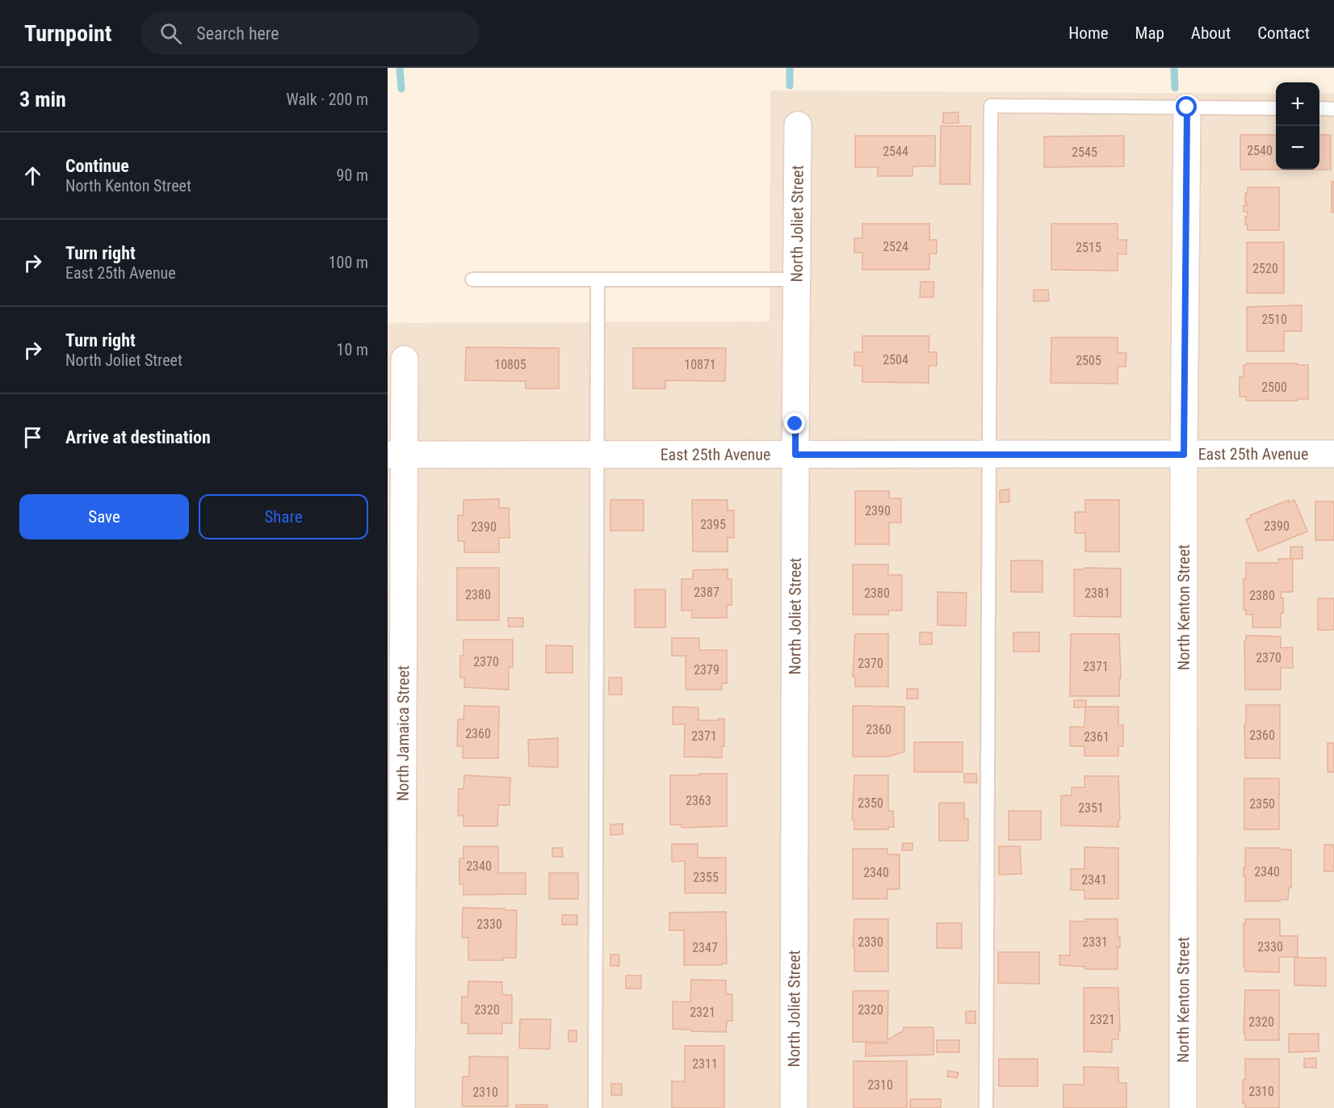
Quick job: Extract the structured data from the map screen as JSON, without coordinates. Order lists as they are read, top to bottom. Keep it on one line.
{"streets":{"street":["North Joliet Street","East 25th Avenue","North Kenton Street","North Jamaica Street"]},"crossings":[["North Joliet Street","East 25th Avenue"],["East 25th Avenue","North Kenton Street"],["East 25th Avenue","North Jamaica Street"]],"house_numbers":["2540","2544","2545","2524","2515","2520","2510","2504","2505","10805","10871","2500","2390","2395","2390","2390","2387","2380","2381","2380","2380","2370","2370","2370","2371","2379","2360","2360","2360","2371","2361","2363","2350","2350","2351","2340","2340","2340","2355","2341","2330","2330","2331","2330","2347","2320","2320","2321","2321","2320","2311","2310","2310","2310"],"page":{"header":"Turnpoint","search":"Search here","nav":["Home","Map","About","Contact"],"heading":["3 min","Walk · 200 m"],"map_buttons":["+","−"],"list":[["Continue","North Kenton Street","90 m"],["Turn right","East 25th Avenue","100 m"],["Turn right","North Joliet Street","10 m"],"Arrive at destination"],"buttons":["Save","Share"]}}
